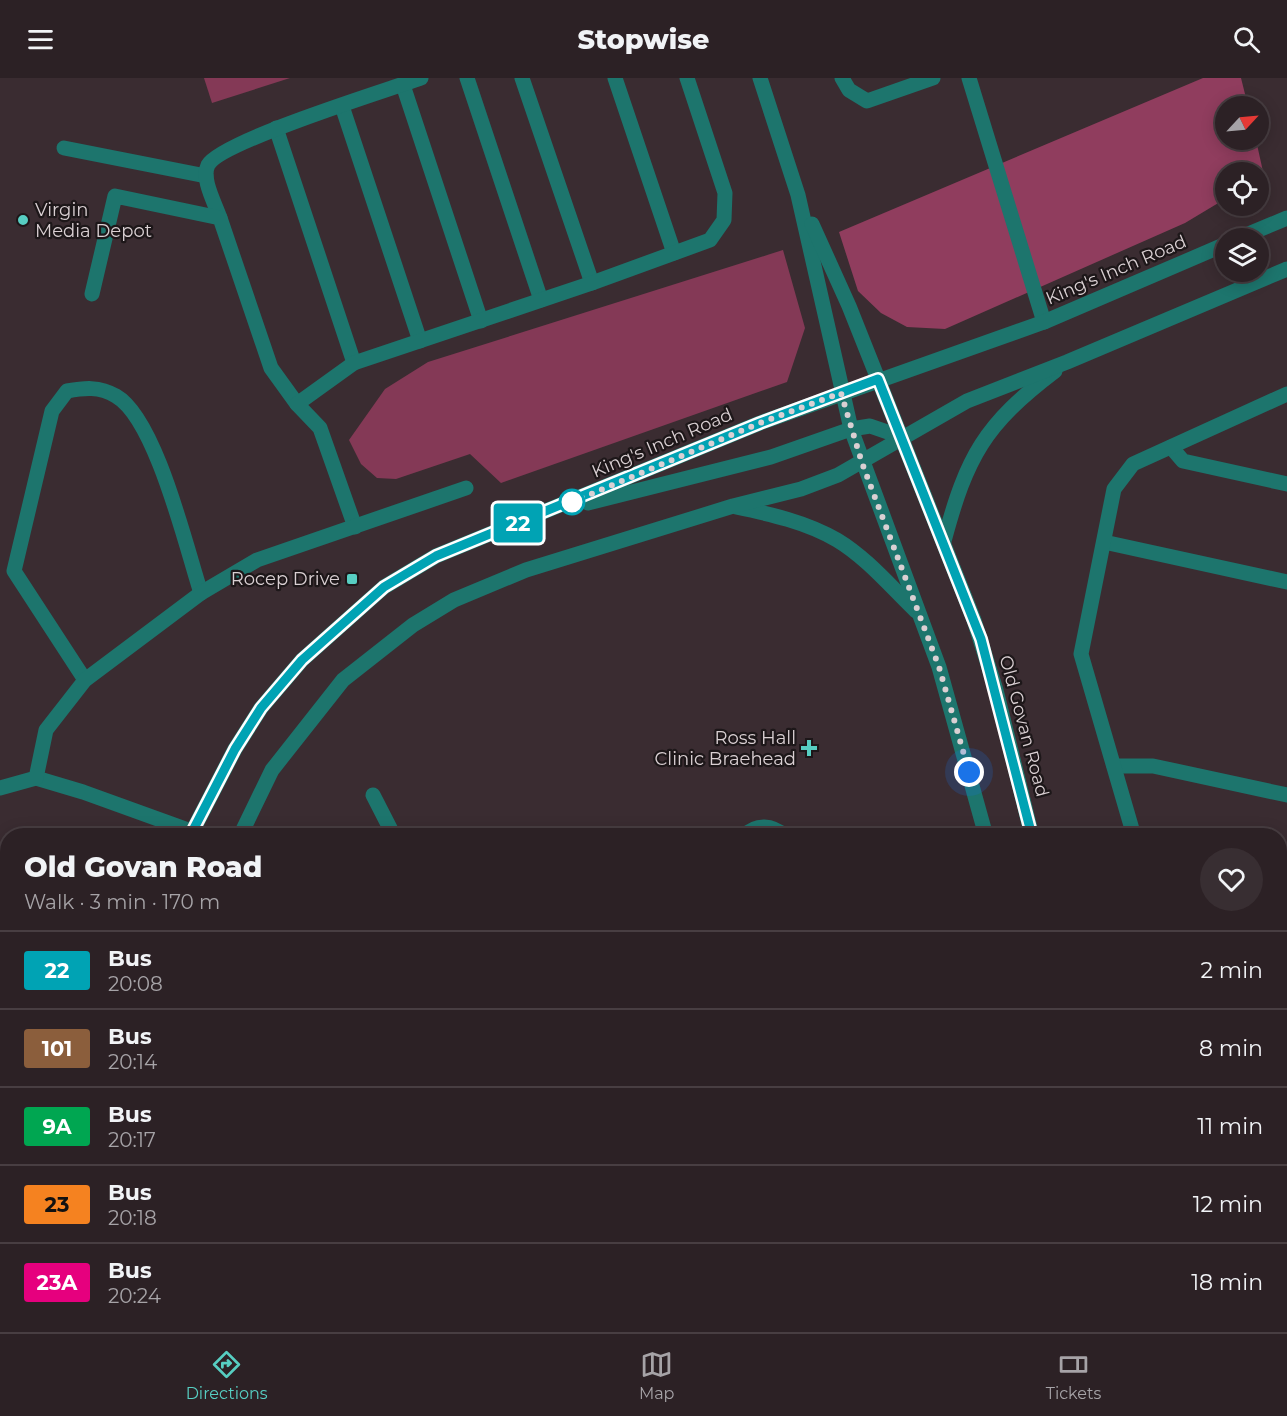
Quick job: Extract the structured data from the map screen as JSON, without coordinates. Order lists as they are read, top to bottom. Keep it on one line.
{"streets":{"street":["King's Inch Road","Old Govan Road"]},"crossings":[["King's Inch Road","Old Govan Road"]],"places":{"other":["Virgin Media Depot"],"transit":["Rocep Drive"],"health":["Ross Hall Clinic Braehead"]},"lines":["bus line 22"],"north":"top right","page":{"header":"Stopwise","on_map":"22","heading":["Old Govan Road","Walk · 3 min · 170 m"],"list":[{"mark":"22","name":"Bus","note":"20:08","value":"2 min"},{"mark":"101","name":"Bus","note":"20:14","value":"8 min"},{"mark":"9A","name":"Bus","note":"20:17","value":"11 min"},{"mark":"23","name":"Bus","note":"20:18","value":"12 min"},{"mark":"23A","name":"Bus","note":"20:24","value":"18 min"}],"tabs":["Directions","Map","Tickets"]}}
